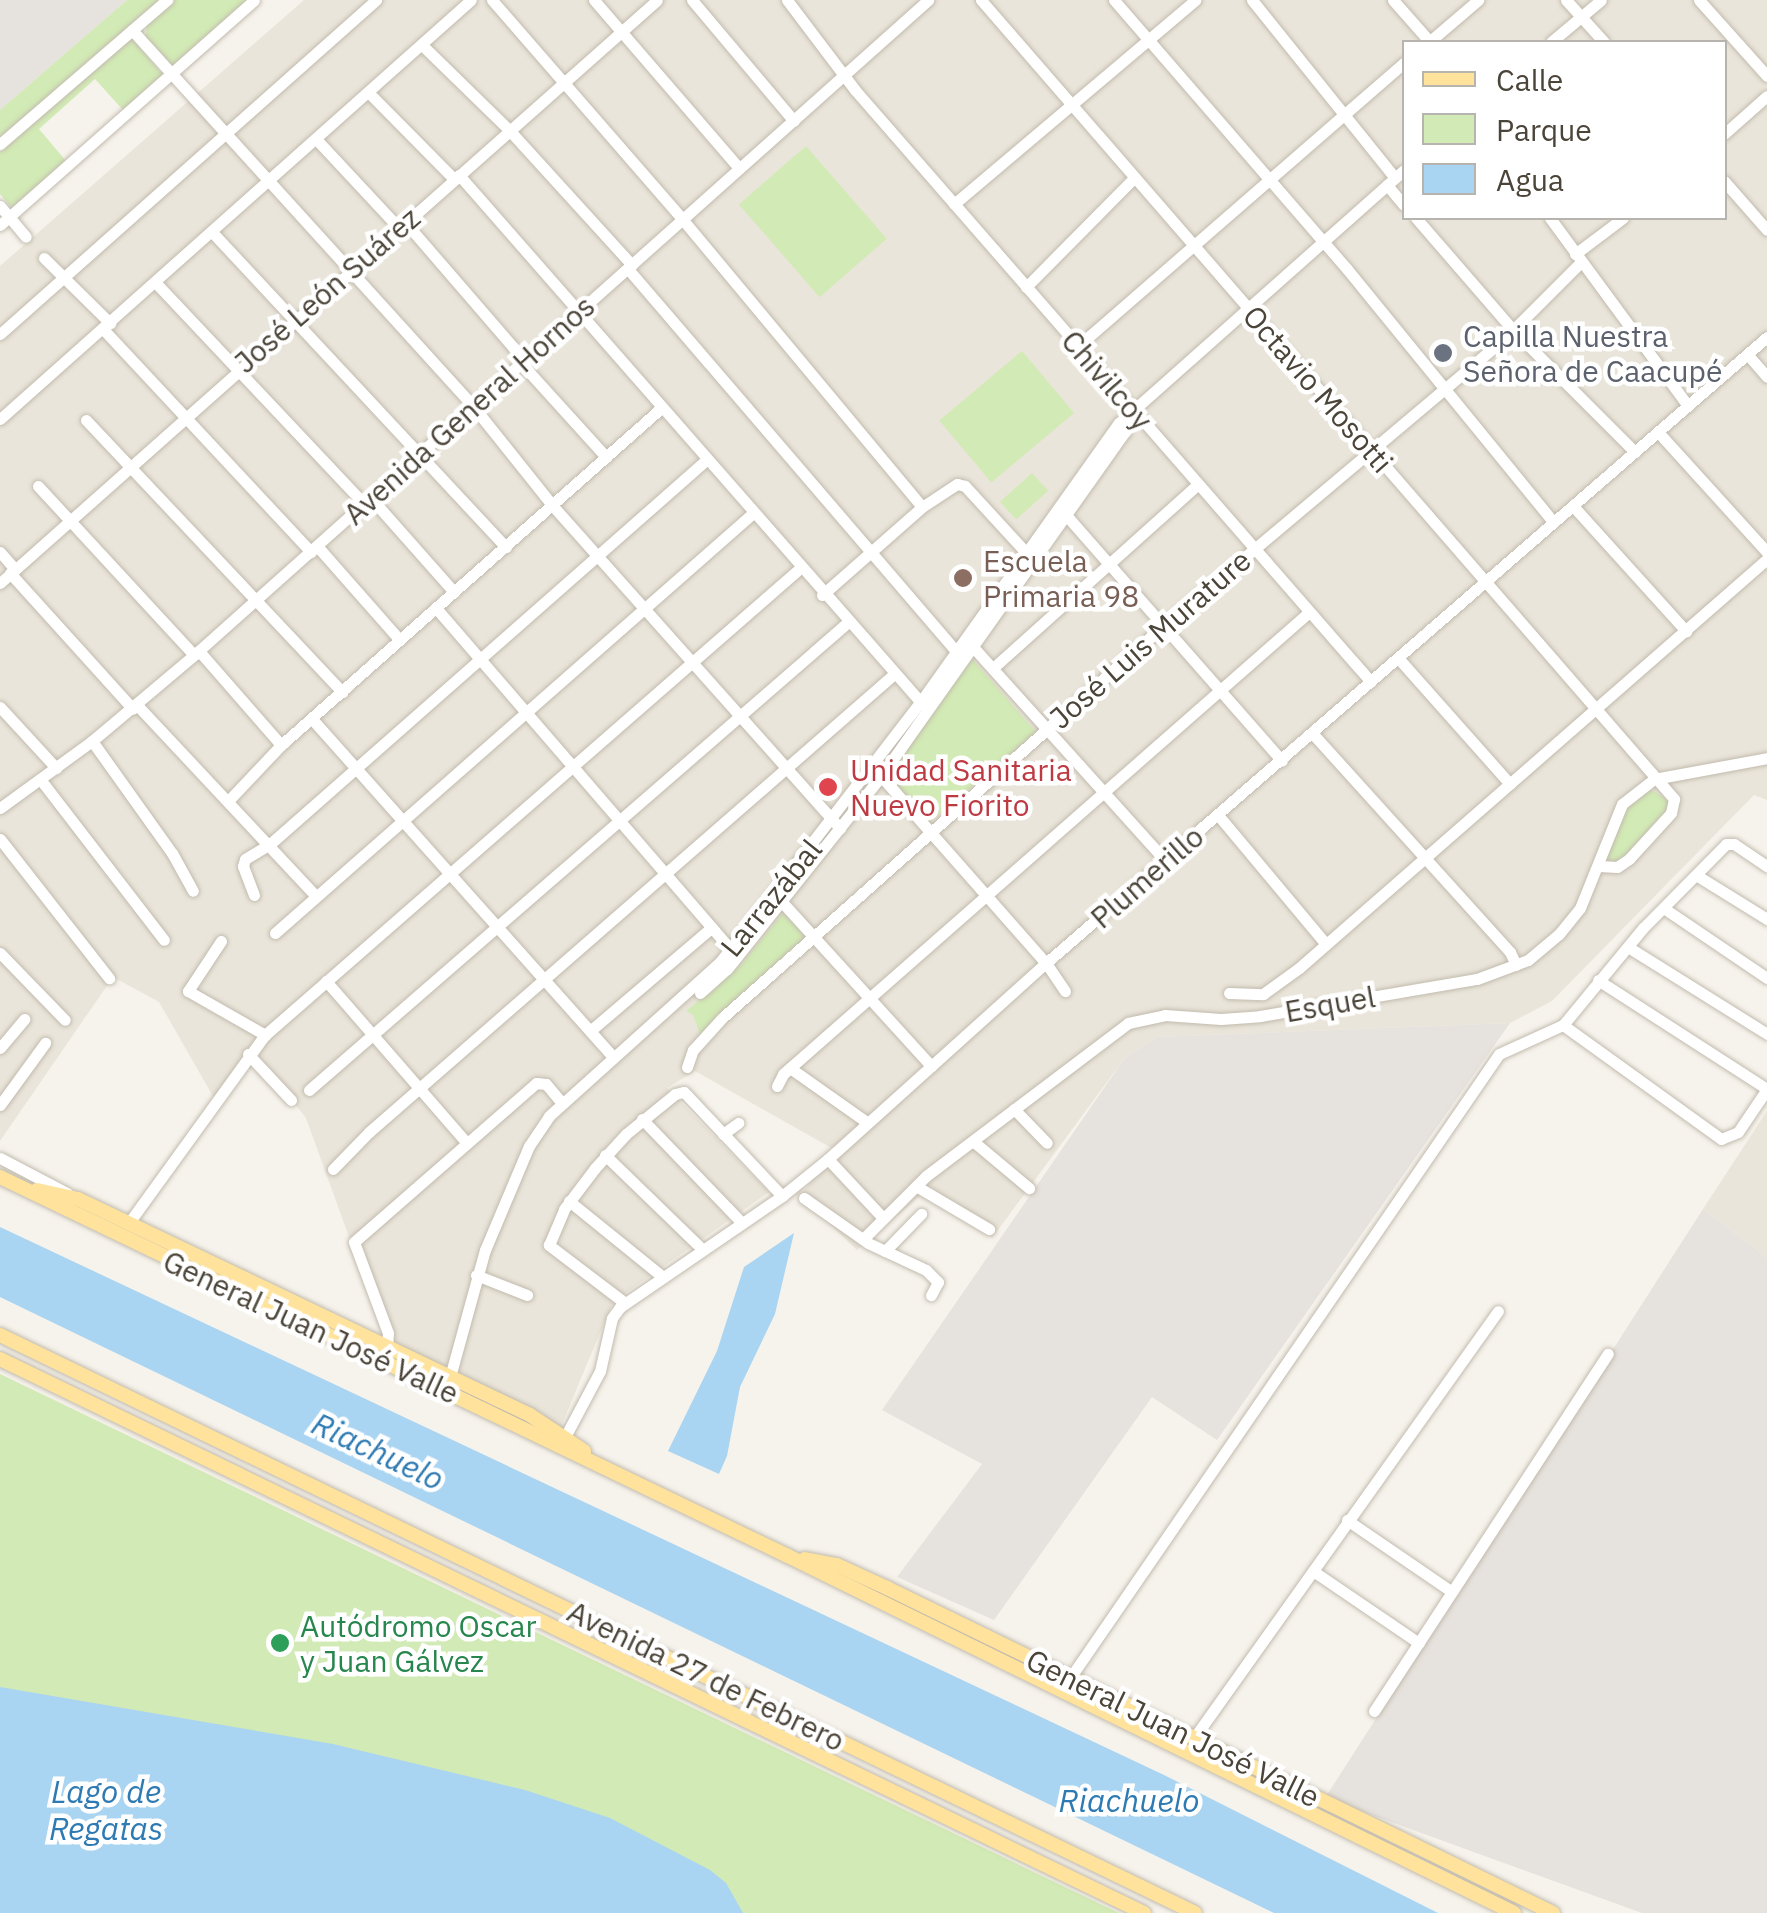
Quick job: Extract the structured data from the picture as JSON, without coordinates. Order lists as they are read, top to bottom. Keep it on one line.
{"streets":{"main road":["General Juan José Valle","Avenida 27 de Febrero"],"street":["José León Suárez","Chivilcoy","Octavio Mosotti","Avenida General Hornos","José Luis Murature","Plumerillo","Larrazábal","Esquel"]},"crossings":[["Chivilcoy","Avenida General Hornos"],["Chivilcoy","José Luis Murature"],["Chivilcoy","Plumerillo"],["Chivilcoy","Larrazábal"],["Octavio Mosotti","José Luis Murature"],["Octavio Mosotti","Plumerillo"],["Octavio Mosotti","Larrazábal"],["Octavio Mosotti","Esquel"],["Larrazábal","General Juan José Valle"]],"water":["Riachuelo","Lago de Regatas"],"places":["Capilla Nuestra Señora de Caacupé","Escuela Primaria 98","Unidad Sanitaria Nuevo Fiorito","Autódromo Oscar y Juan Gálvez"],"legend":["Calle","Parque","Agua"]}
